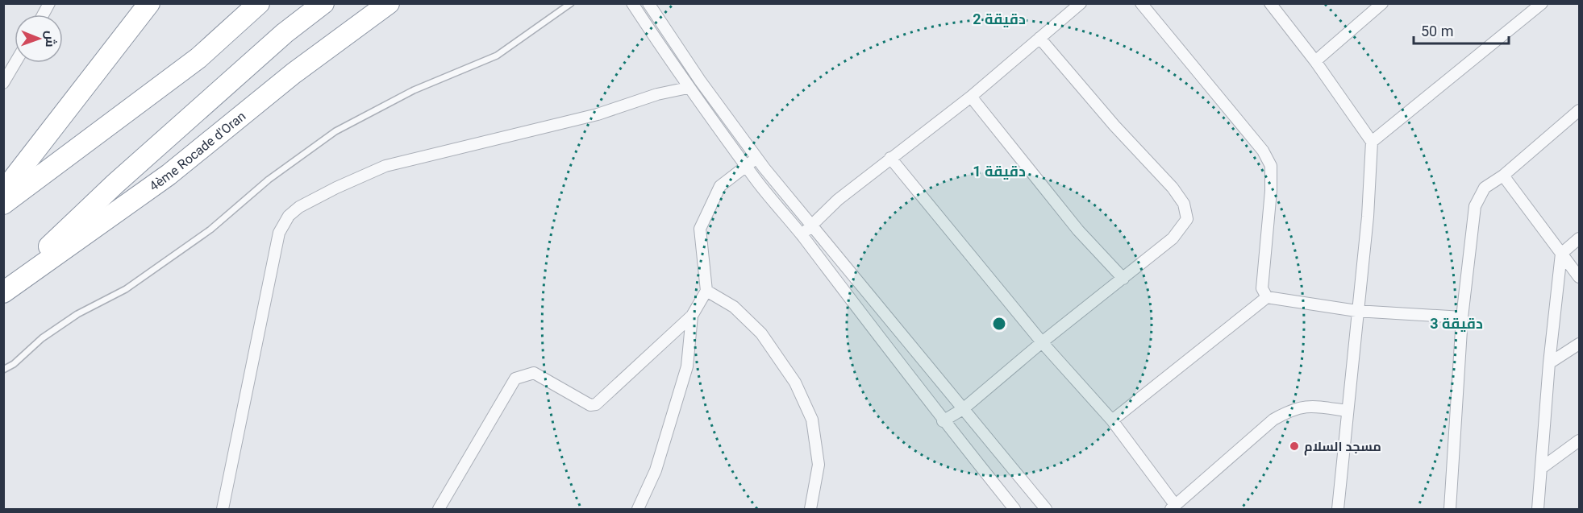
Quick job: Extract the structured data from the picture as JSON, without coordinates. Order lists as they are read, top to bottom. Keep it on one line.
{"streets":{"highway":["4ème Rocade d'Oran"]},"places":["مسجد السلام"],"scale_bar":"50 m","north":"right","rings":["2 دقيقة","1 دقيقة","3 دقيقة"]}
